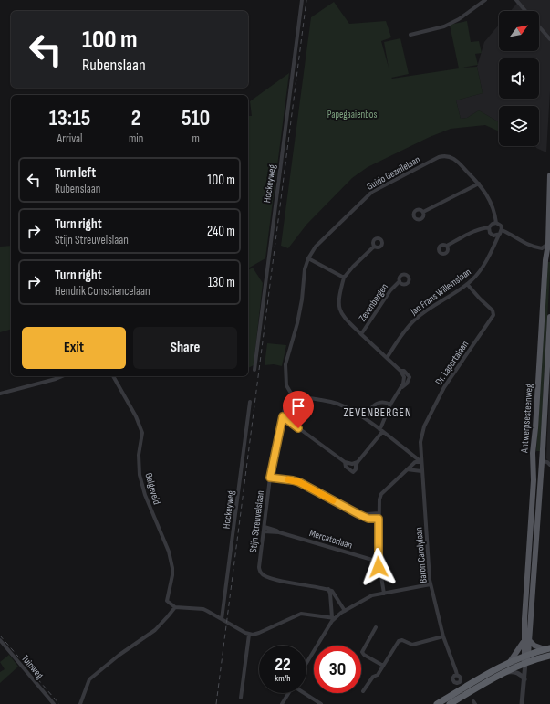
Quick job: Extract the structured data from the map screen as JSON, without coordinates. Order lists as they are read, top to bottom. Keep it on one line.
{"streets":{"main road":["Antwerpsesteenweg"],"street":["Guido Gezellelaan","Hockeyweg","Jan Frans Willemslaan","Zevenbergen","Dr. Laportalaan","Galgeveld","Stijn Streuvelslaan","Mercatorlaan","Baron Carolylaan","Tuinweg"]},"crossings":[["Guido Gezellelaan","Jan Frans Willemslaan"],["Guido Gezellelaan","Antwerpsesteenweg"],["Jan Frans Willemslaan","Zevenbergen"],["Jan Frans Willemslaan","Dr. Laportalaan"],["Dr. Laportalaan","Baron Carolylaan"],["Stijn Streuvelslaan","Mercatorlaan"]],"districts":["ZEVENBERGEN"],"parks":["Papegaaienbos"],"north":"top right","page":{"turn":["100 m","Rubenslaan"],"eta":["13:15","Arrival","2","min","510","m"],"list":[{"name":"Turn left","note":"Rubenslaan","value":"100 m"},{"name":"Turn right","note":"Stijn Streuvelslaan","value":"240 m"},{"name":"Turn right","note":"Hendrik Consciencelaan","value":"130 m"}],"buttons":["Exit","Share"],"speed":"22 km/h","limit":"30"}}
